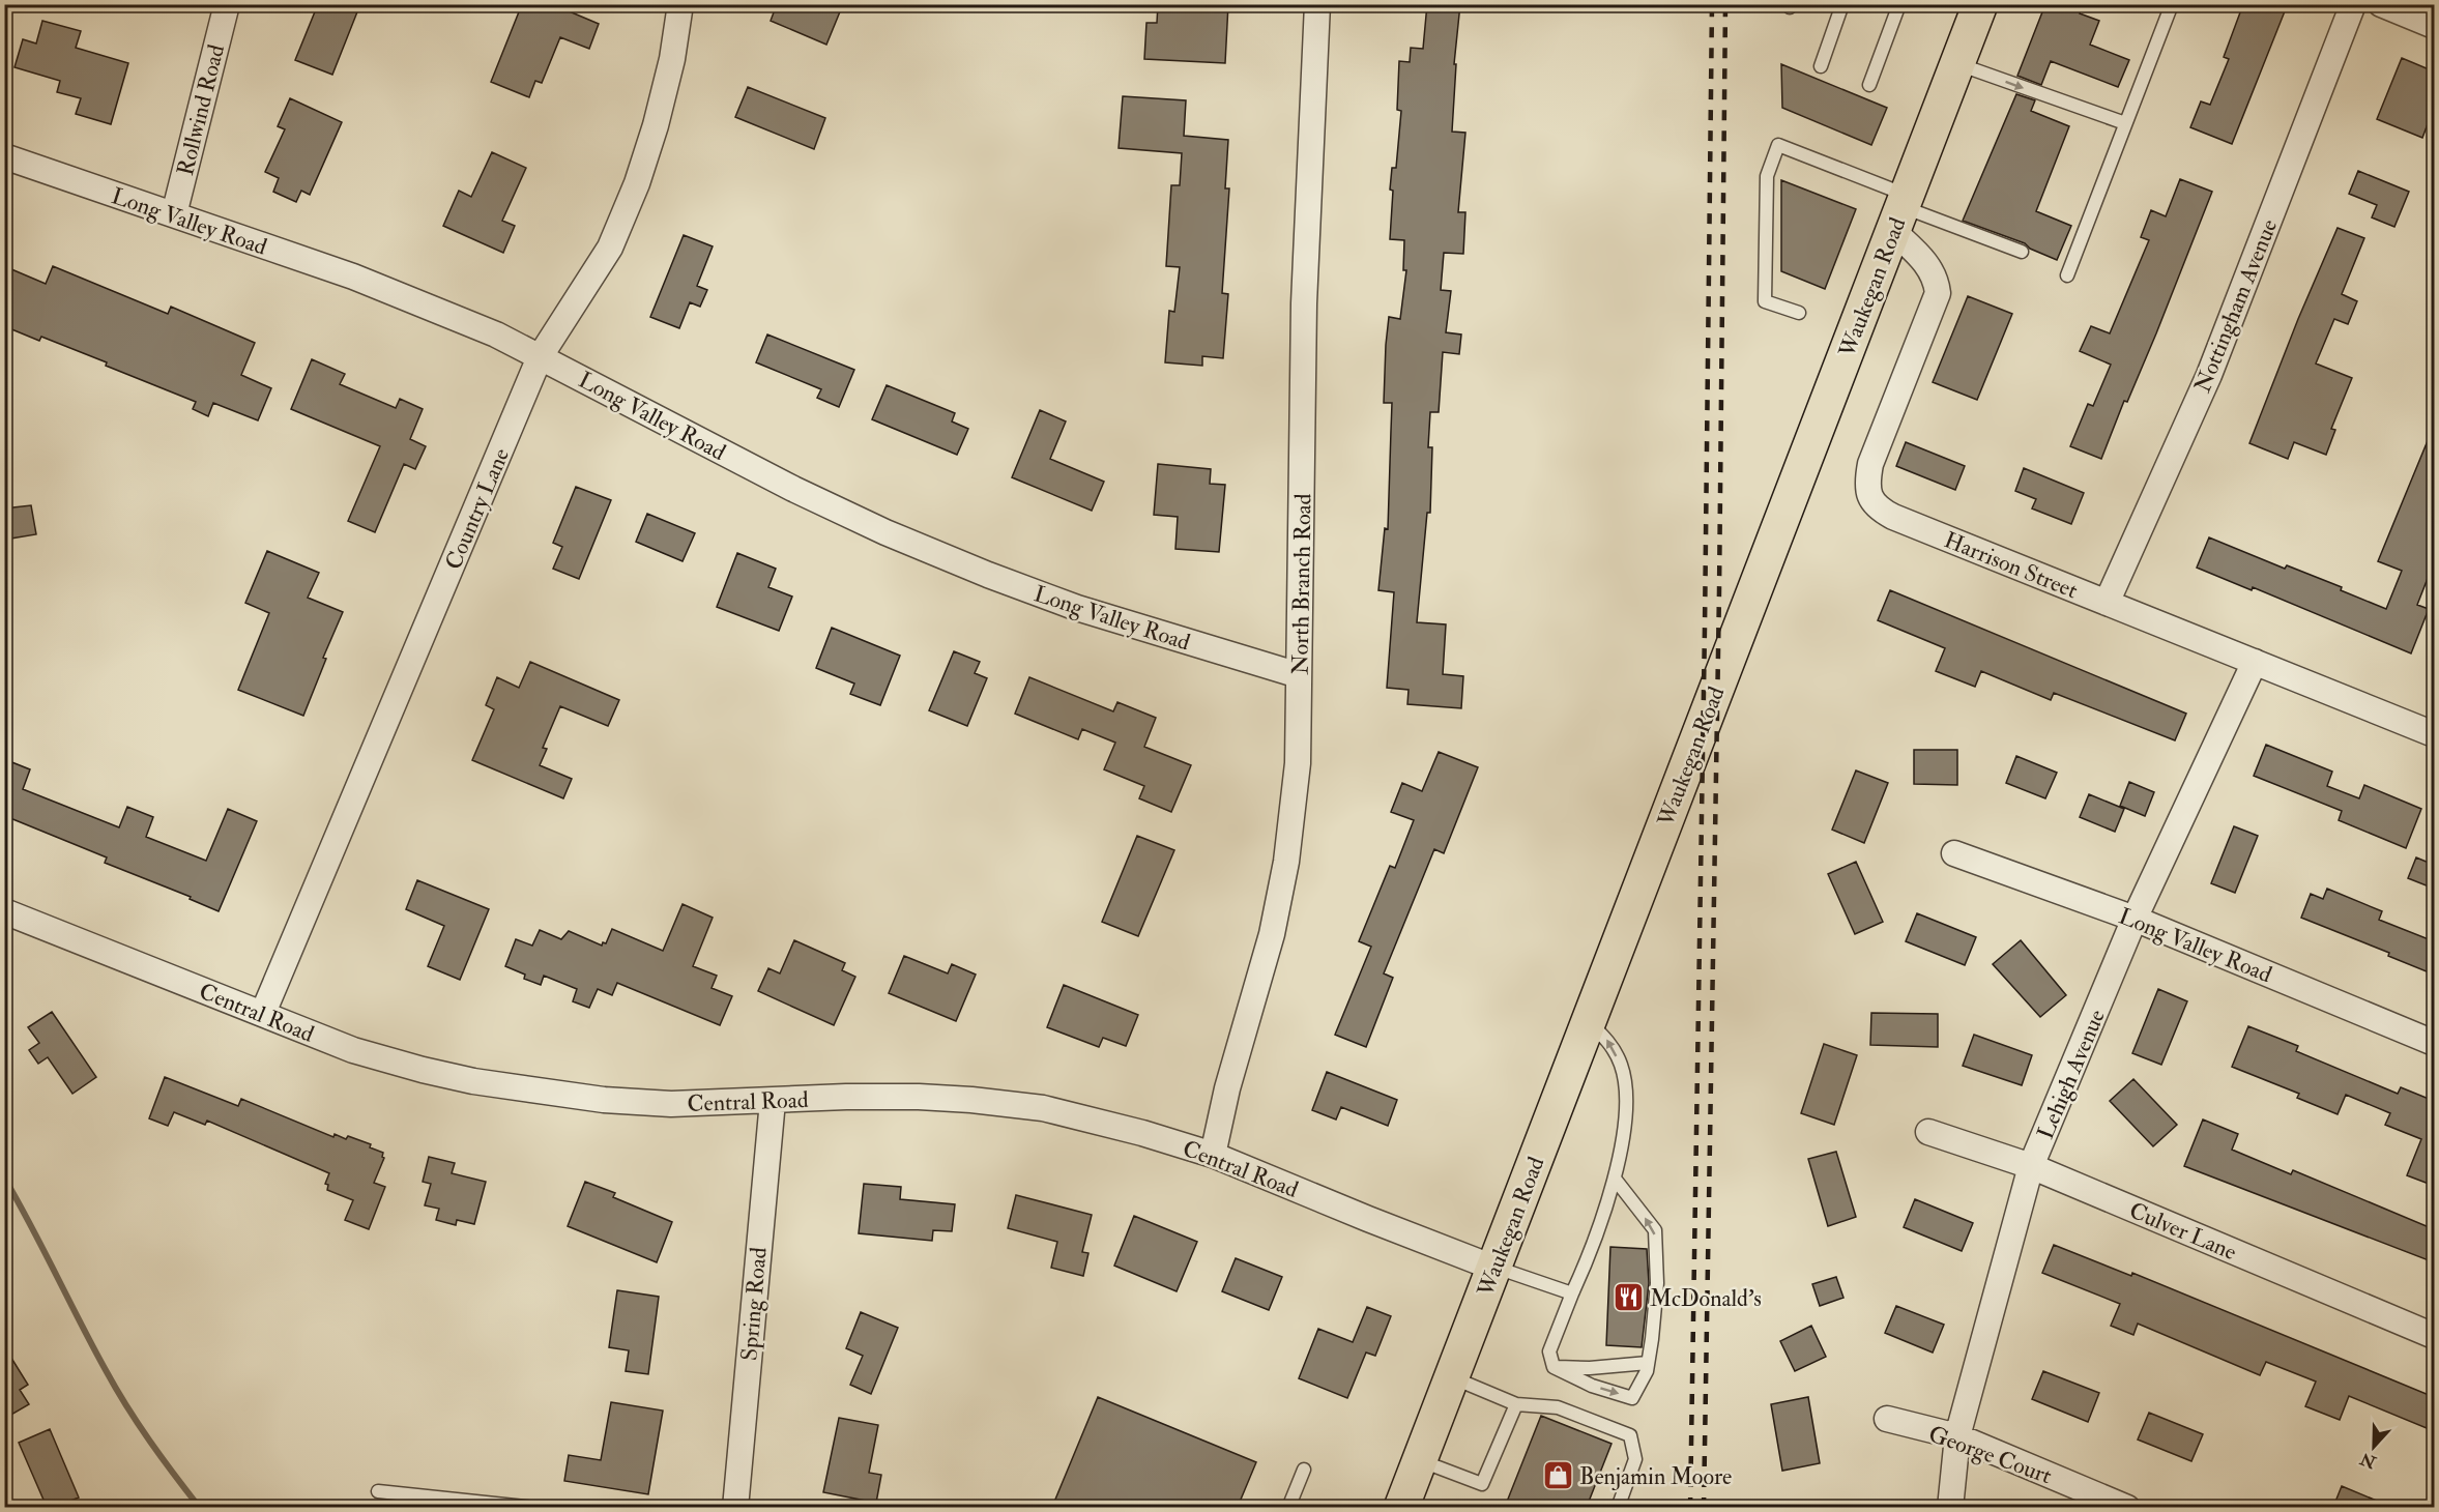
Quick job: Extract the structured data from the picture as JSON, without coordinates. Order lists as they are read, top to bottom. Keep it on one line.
{"streets":{"main road":["Waukegan Road"],"street":["Rollwind Road","Long Valley Road","Nottingham Avenue","Country Lane","Harrison Street","North Branch Road","Central Road","Lehigh Avenue","Culver Lane","Spring Road","George Court"]},"crossings":[["Rollwind Road","Long Valley Road"],["Long Valley Road","Country Lane"],["Long Valley Road","North Branch Road"],["Long Valley Road","Lehigh Avenue"],["Waukegan Road","Harrison Street"],["Waukegan Road","Central Road"],["Nottingham Avenue","Harrison Street"],["Country Lane","Central Road"],["Harrison Street","Lehigh Avenue"],["North Branch Road","Central Road"],["Central Road","Spring Road"],["Lehigh Avenue","Culver Lane"],["Lehigh Avenue","George Court"]],"places":{"restaurant":["McDonald's"],"shop":["Benjamin Moore"]},"north":"bottom"}
